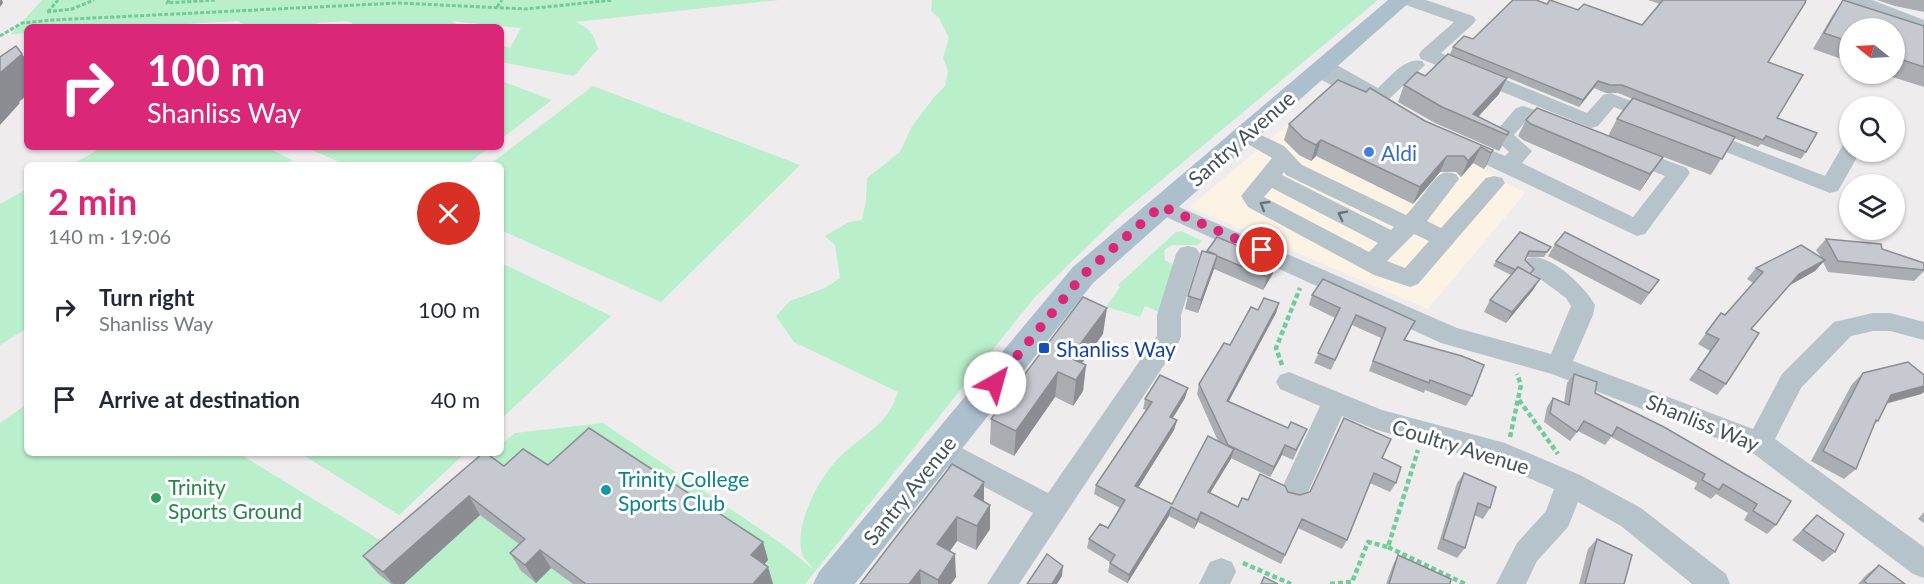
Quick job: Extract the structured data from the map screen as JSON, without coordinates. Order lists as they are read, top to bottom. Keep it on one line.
{"streets":{"main road":["Santry Avenue"],"street":["Shanliss Way","Coultry Avenue"]},"crossings":[["Santry Avenue","Shanliss Way"]],"places":{"other":["Aldi","Trinity College Sports Club","Trinity Sports Ground"],"transit":["Shanliss Way"]},"north":"left","page":{"turn":["100 m","Shanliss Way"],"heading":["2 min","140 m · 19:06"],"list":[{"name":"Turn right","note":"Shanliss Way","value":"100 m"},{"name":"Arrive at destination","value":"40 m"}]}}
